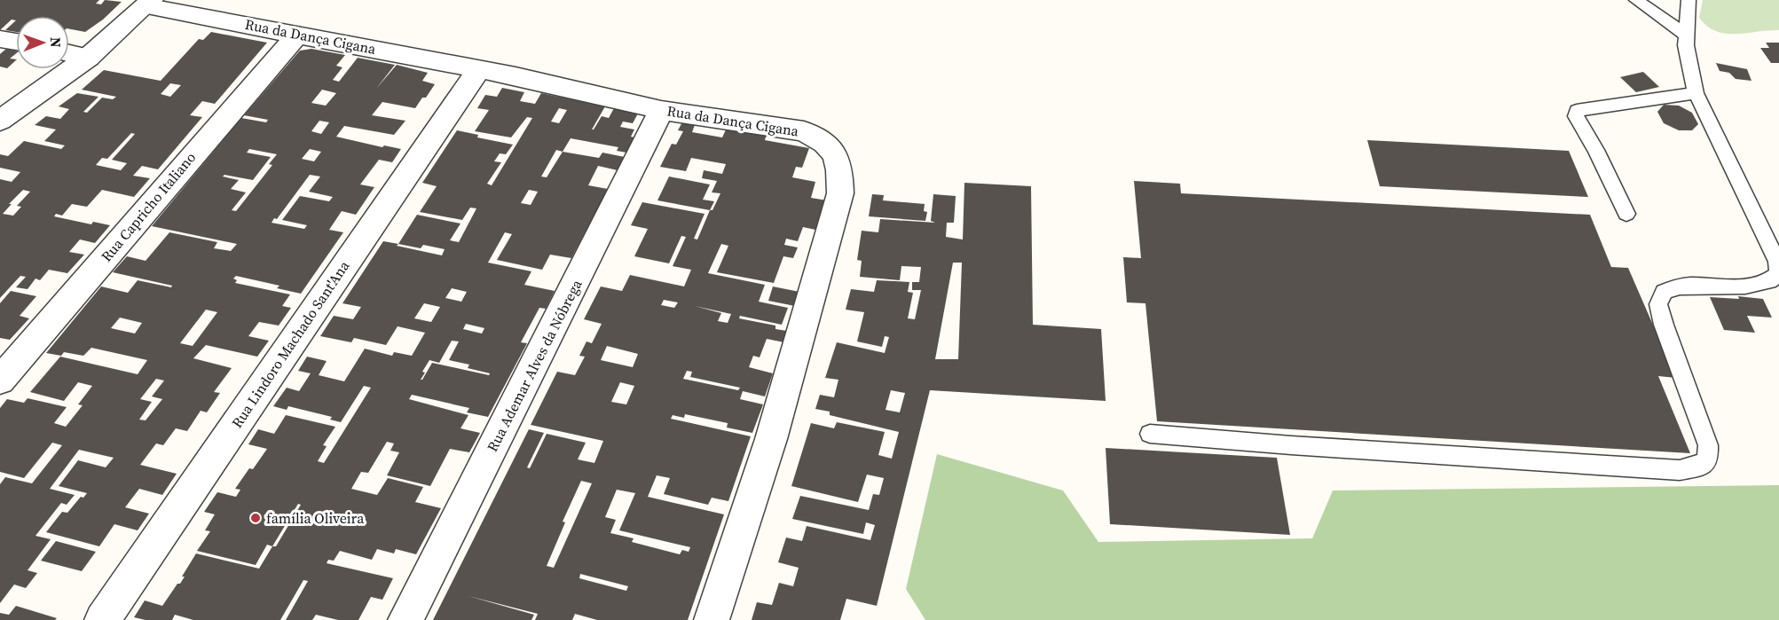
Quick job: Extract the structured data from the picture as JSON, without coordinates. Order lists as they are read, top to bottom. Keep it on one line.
{"streets":{"street":["Rua da Dança Cigana","Rua Capricho Italiano","Rua Lindoro Machado Sant'Ana","Rua Ademar Alves da Nóbrega"]},"crossings":[["Rua da Dança Cigana","Rua Capricho Italiano"],["Rua da Dança Cigana","Rua Lindoro Machado Sant'Ana"],["Rua da Dança Cigana","Rua Ademar Alves da Nóbrega"]],"places":["família Oliveira"],"north":"right"}
